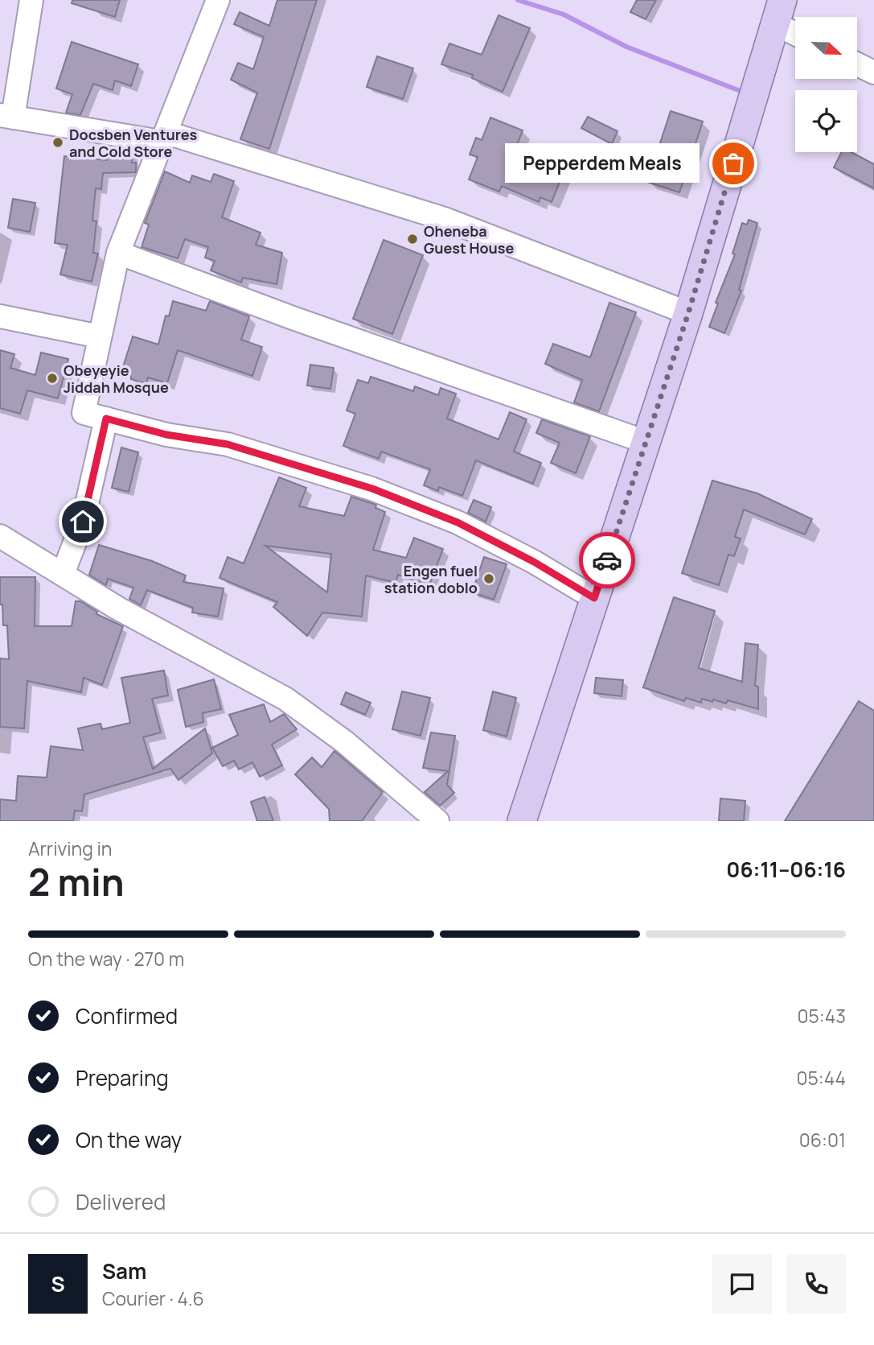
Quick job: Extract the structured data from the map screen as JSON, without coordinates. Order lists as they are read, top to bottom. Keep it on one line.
{"places":["Docsben Ventures and Cold Store","Pepperdem Meals","Oheneba Guest House","Obeyeyie Jiddah Mosque","Engen fuel station doblo"],"north":"right","page":{"bubble":"Pepperdem Meals","heading":["2 min","Arriving in","06:11–06:16"],"panel":["Sam","Courier · 4.6"],"bar":"On the way · 270 m","list":[["Confirmed","05:43"],["Preparing","05:44"],["On the way","06:01"],"Delivered"],"round":"S"}}
